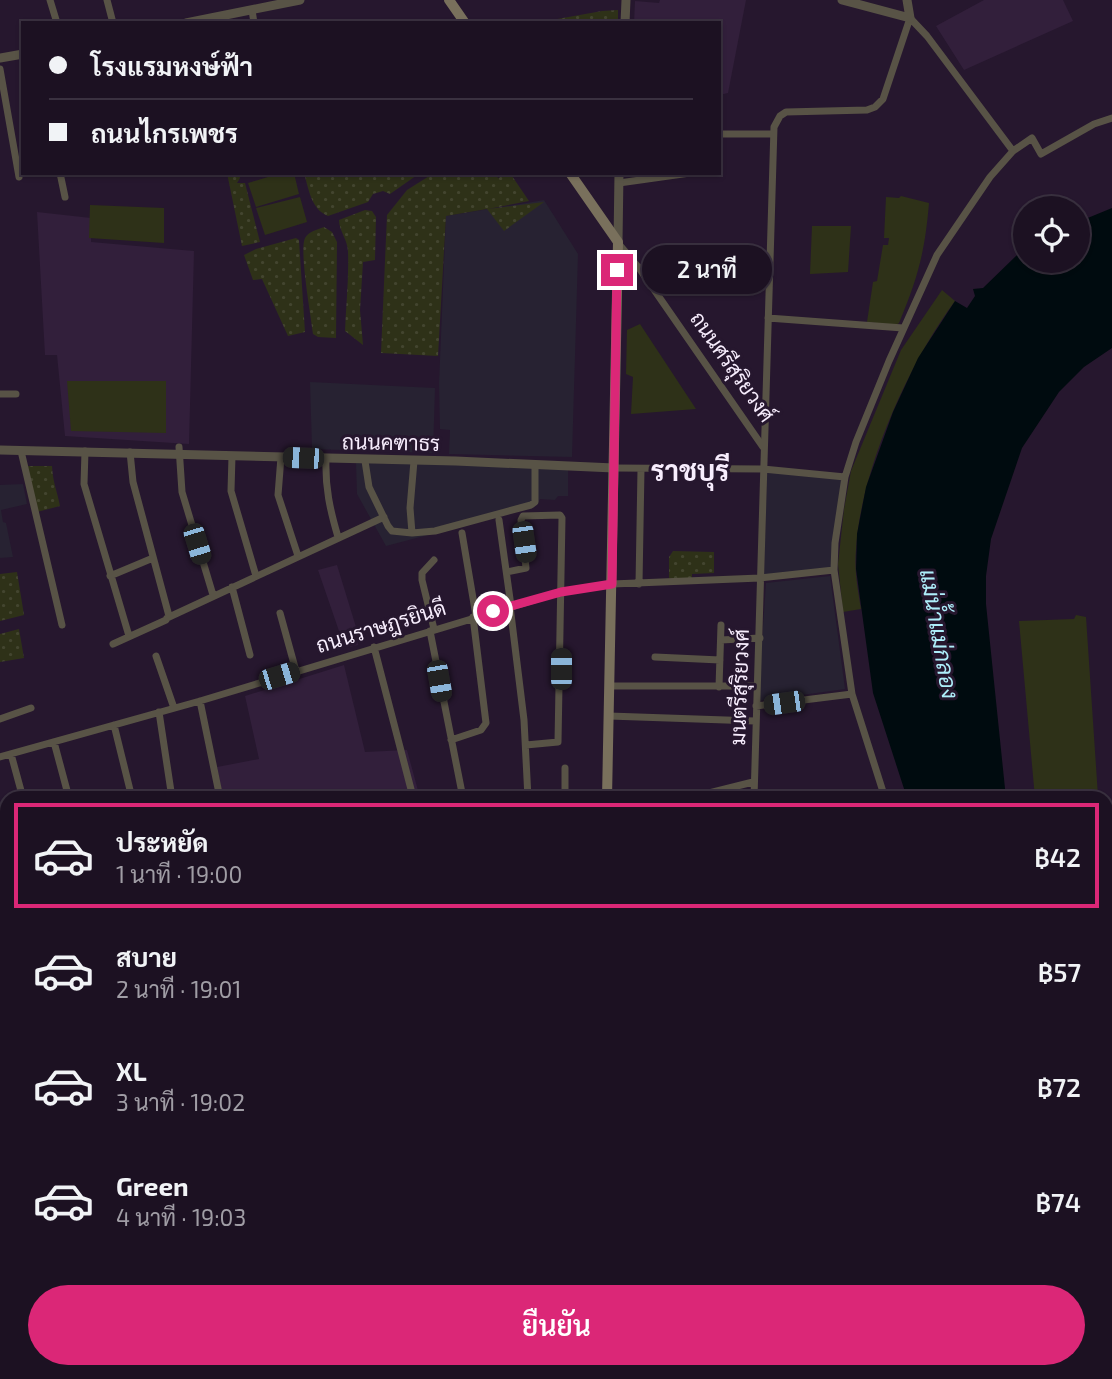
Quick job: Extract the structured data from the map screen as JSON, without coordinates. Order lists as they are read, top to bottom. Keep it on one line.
{"streets":{"main road":["ถนนศรีสุริยวงศ์"],"street":["ถนนคฑาธร","ถนนราษฎรยินดี","มนตรีสุริยวงศ์"]},"crossings":[["ถนนศรีสุริยวงศ์","มนตรีสุริยวงศ์"],["ถนนราษฎรยินดี","มนตรีสุริยวงศ์"]],"districts":["ราชบุรี"],"water":["แม่น้ำแม่กลอง"],"page":{"banner":["โรงแรมหงษ์ฟ้า","ถนนไกรเพชร"],"bubble":"2 นาที","list":[{"name":"ประหยัด","note":"1 นาที · 19:00","value":"฿42"},{"name":"สบาย","note":"2 นาที · 19:01","value":"฿57"},{"name":"XL","note":"3 นาที · 19:02","value":"฿72"},{"name":"Green","note":"4 นาที · 19:03","value":"฿74"}],"buttons":"ยืนยัน"}}
